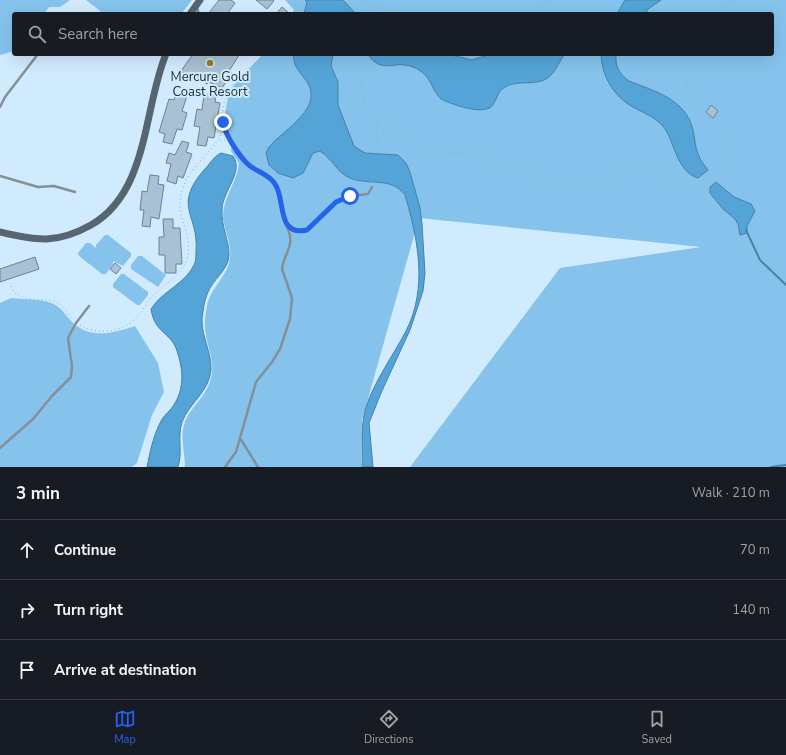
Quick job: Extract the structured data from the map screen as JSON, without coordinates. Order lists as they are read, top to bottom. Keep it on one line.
{"places":["Mercure Gold Coast Resort"],"page":{"search":"Search here","heading":["3 min","Walk · 210 m"],"list":[["Continue","70 m"],["Turn right","140 m"],"Arrive at destination"],"nav":["Map","Directions","Saved"]}}
